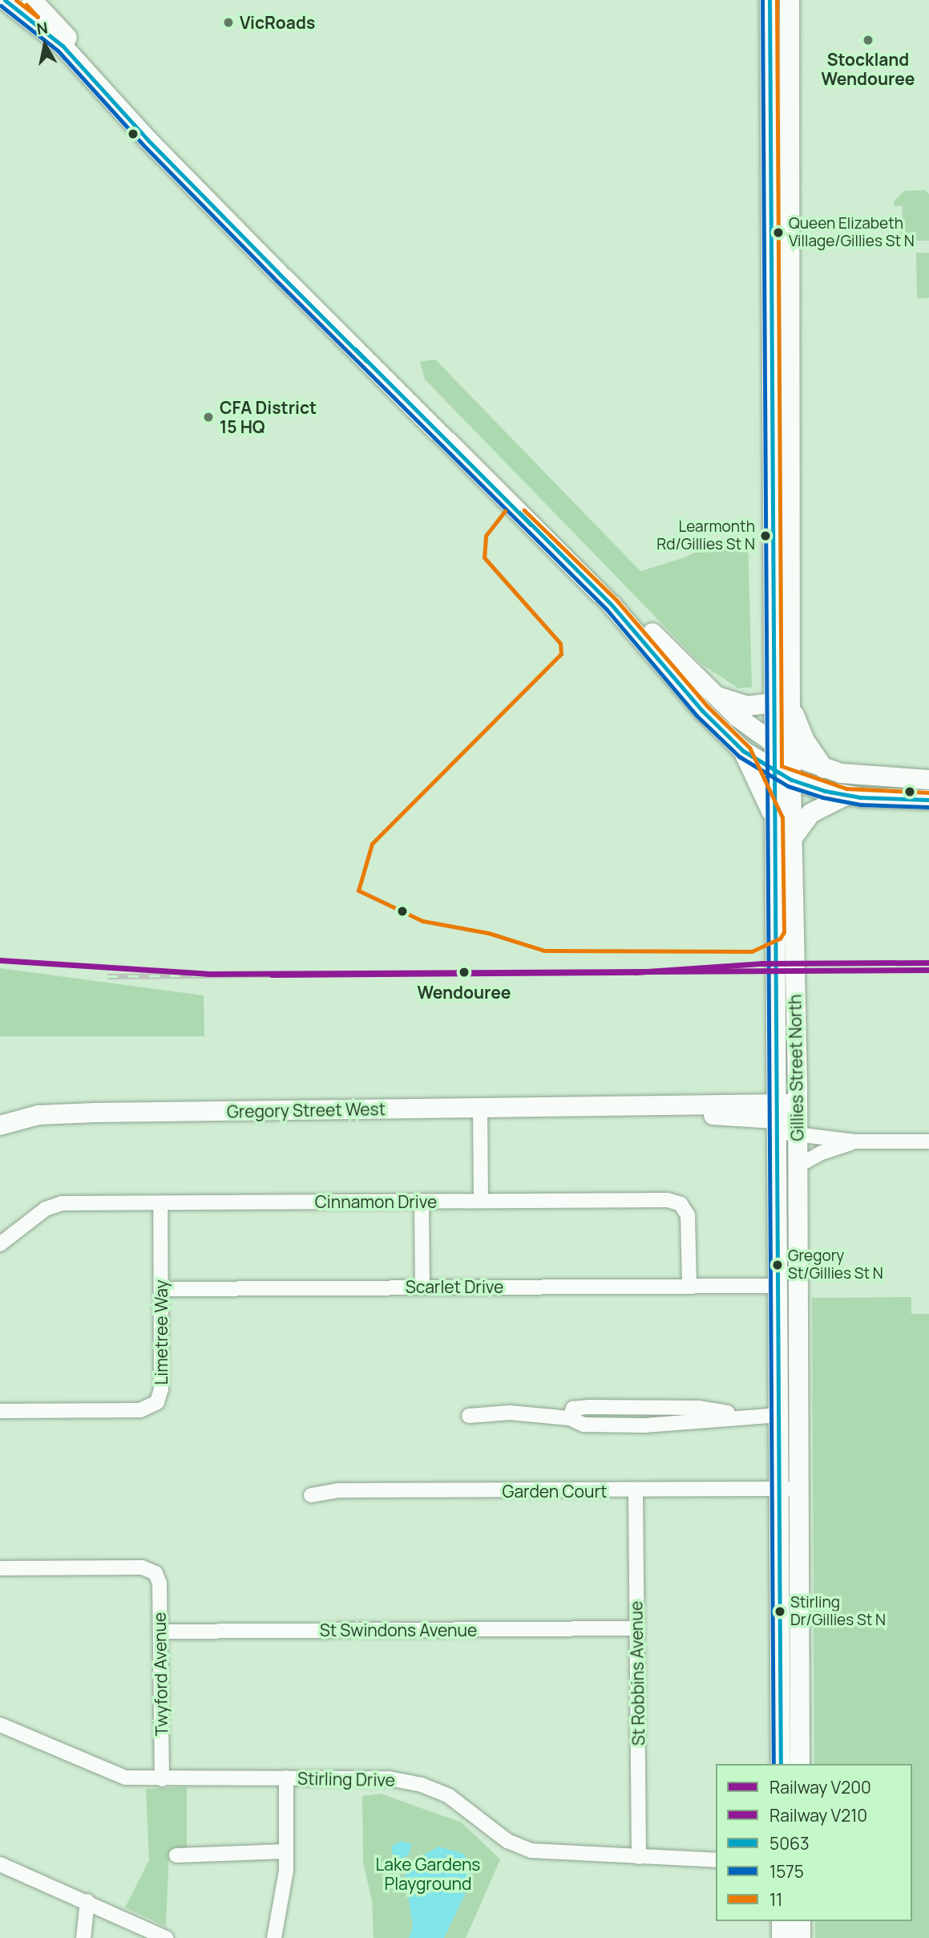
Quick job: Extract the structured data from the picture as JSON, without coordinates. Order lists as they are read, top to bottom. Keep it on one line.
{"streets":{"main road":["Gillies Street North","Gregory Street West"],"street":["Cinnamon Drive","Scarlet Drive","Limetree Way","Garden Court","St Swindons Avenue","St Robbins Avenue","Twyford Avenue","Stirling Drive"]},"crossings":[["Gillies Street North","Gregory Street West"],["Gillies Street North","Scarlet Drive"],["Gillies Street North","Garden Court"],["Cinnamon Drive","Scarlet Drive"],["Cinnamon Drive","Limetree Way"],["Scarlet Drive","Limetree Way"],["Garden Court","St Robbins Avenue"],["St Swindons Avenue","St Robbins Avenue"],["St Swindons Avenue","Twyford Avenue"],["St Robbins Avenue","Stirling Drive"],["Twyford Avenue","Stirling Drive"]],"parks":["Lake Gardens Playground"],"places":["VicRoads","Stockland Wendouree","Queen Elizabeth Village/Gillies St N","CFA District 15 HQ","Learmonth Rd/Gillies St N","Wendouree","Gregory St/Gillies St N","Stirling Dr/Gillies St N"],"lines":["transit line 5063","transit line 1575","transit line 11","rail line V210","rail line V200"],"legend":["Railway V200","Railway V210","5063","1575","11"],"north":"top"}
